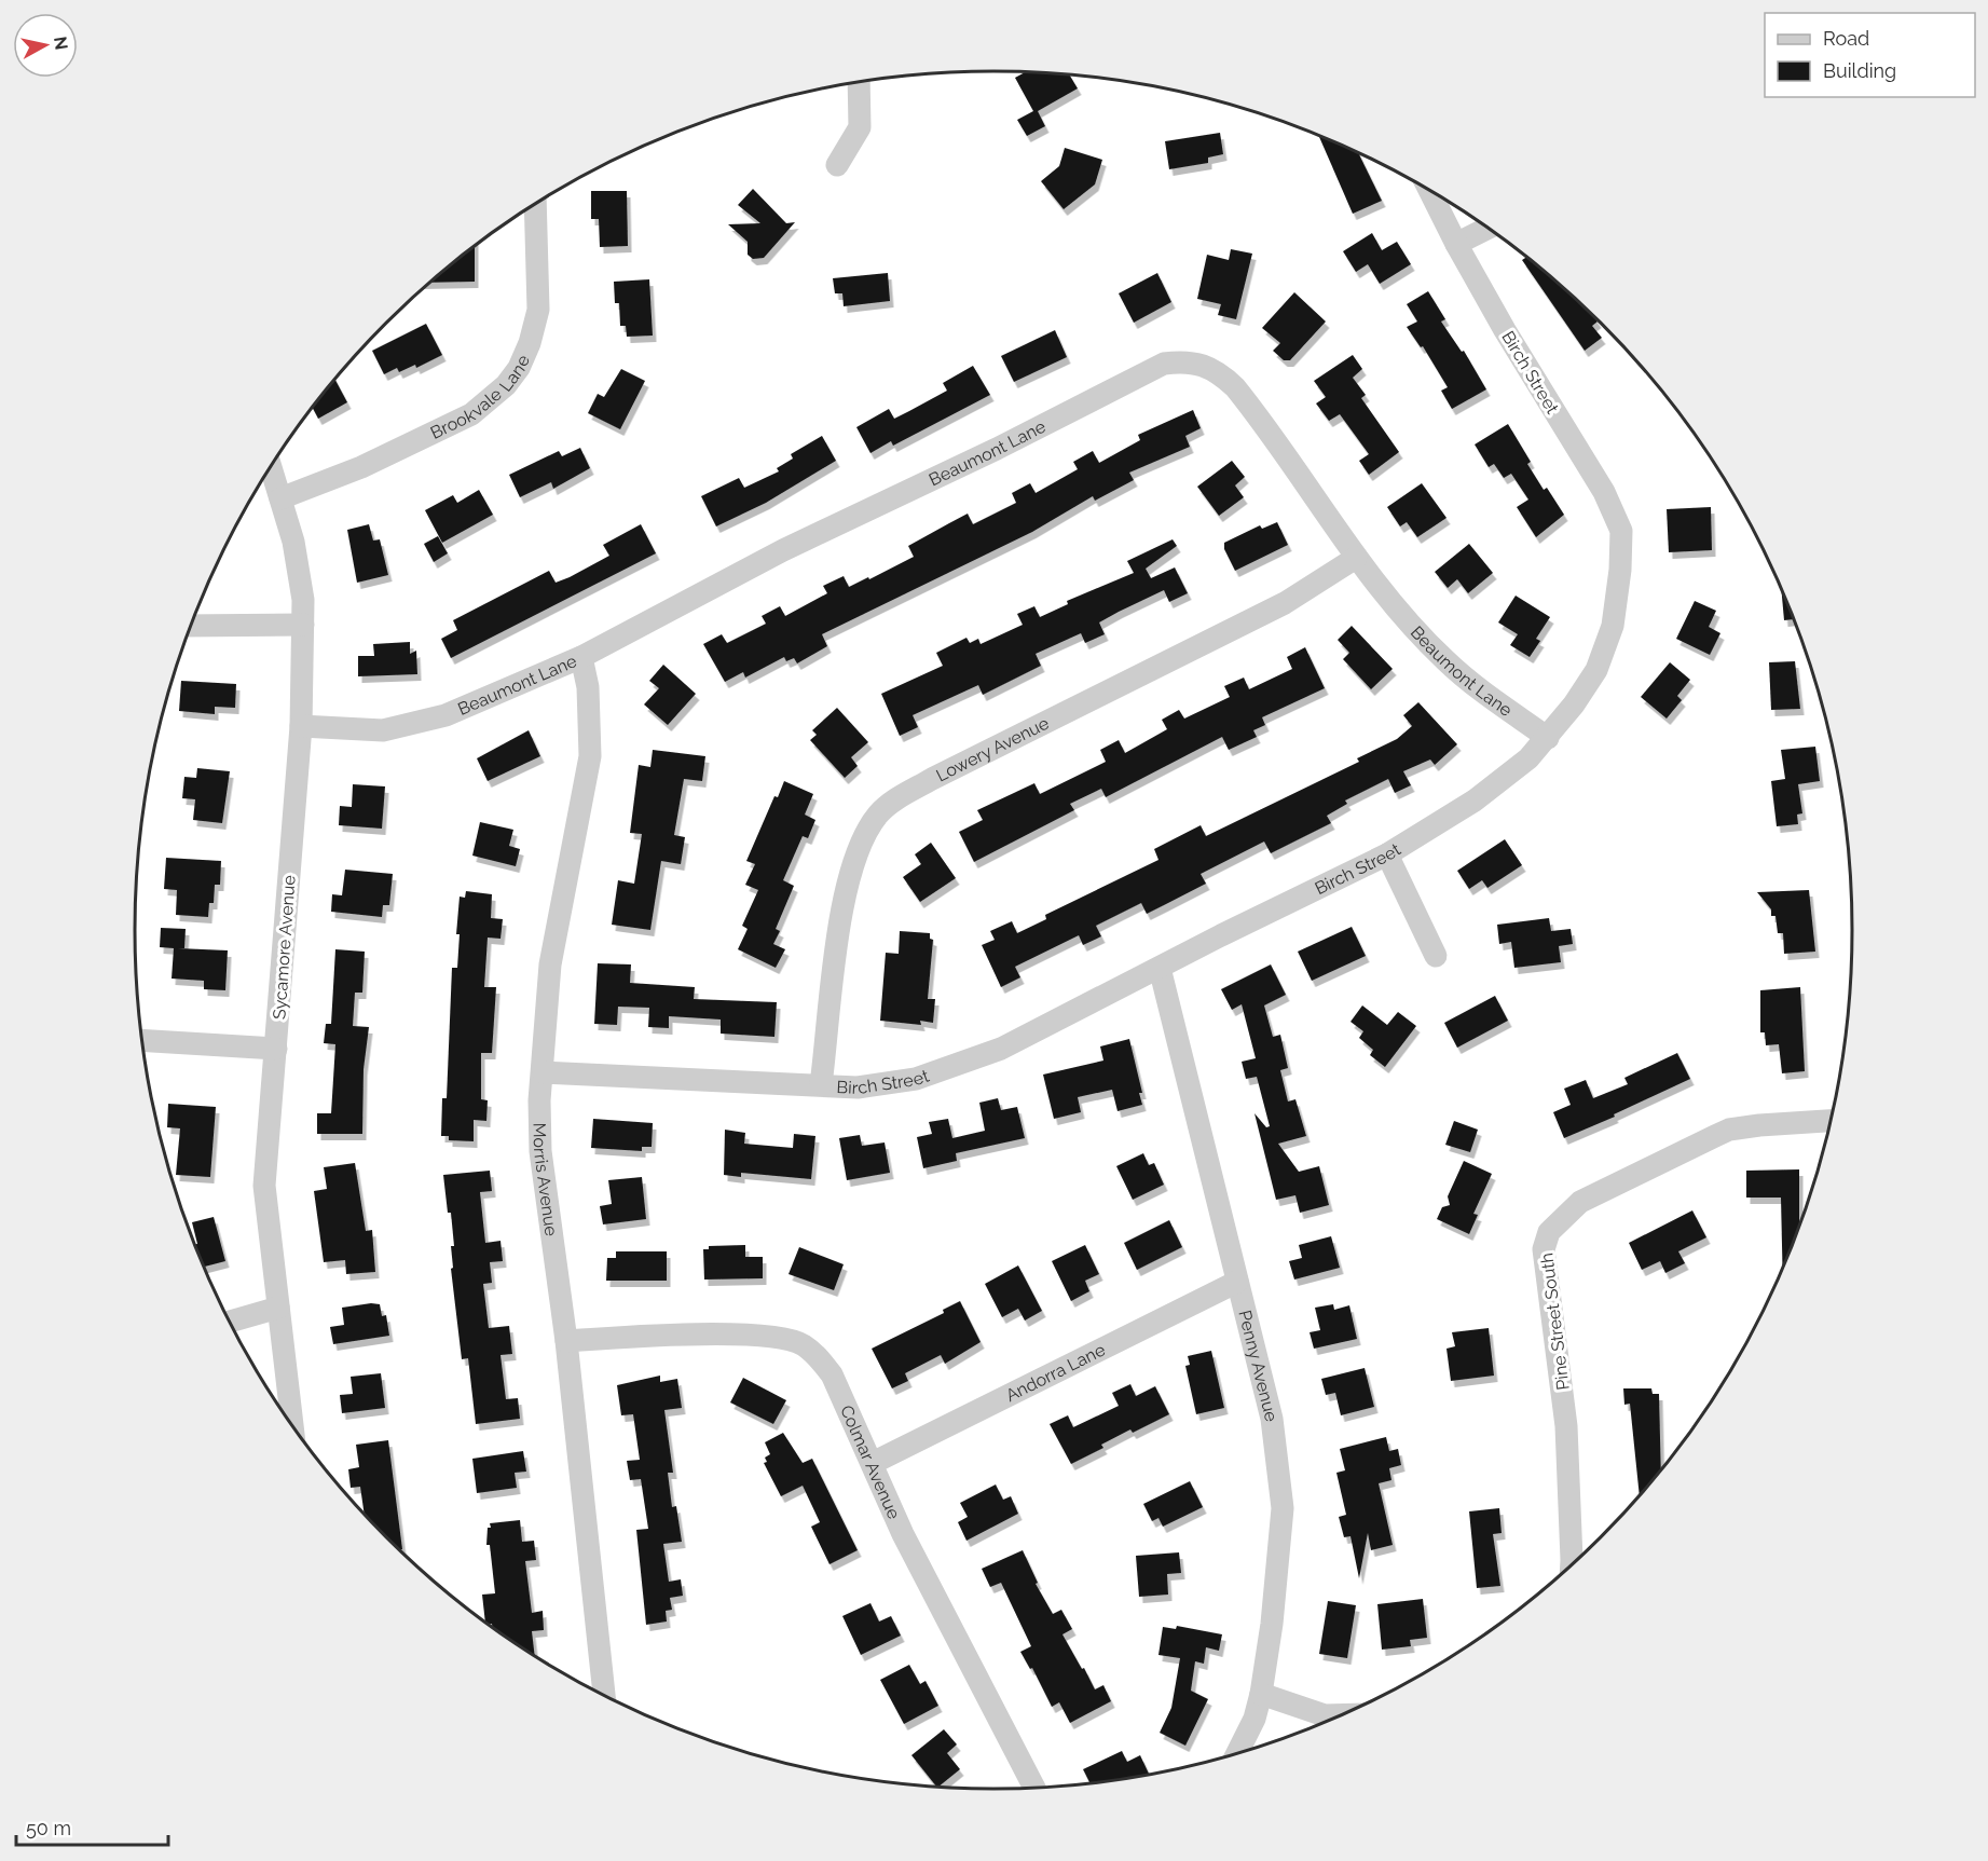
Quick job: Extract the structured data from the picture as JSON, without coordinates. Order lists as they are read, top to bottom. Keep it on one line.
{"streets":{"street":["Birch Street","Brookvale Lane","Beaumont Lane","Lowery Avenue","Sycamore Avenue","Morris Avenue","Pine Street South","Penny Avenue","Andorra Lane","Colmar Avenue"]},"crossings":[["Birch Street","Beaumont Lane"],["Birch Street","Lowery Avenue"],["Birch Street","Morris Avenue"],["Birch Street","Penny Avenue"],["Brookvale Lane","Sycamore Avenue"],["Beaumont Lane","Lowery Avenue"],["Beaumont Lane","Sycamore Avenue"],["Beaumont Lane","Morris Avenue"],["Morris Avenue","Colmar Avenue"],["Penny Avenue","Andorra Lane"],["Andorra Lane","Colmar Avenue"]],"legend":["Road","Building"],"scale_bar":"50 m","north":"right"}
